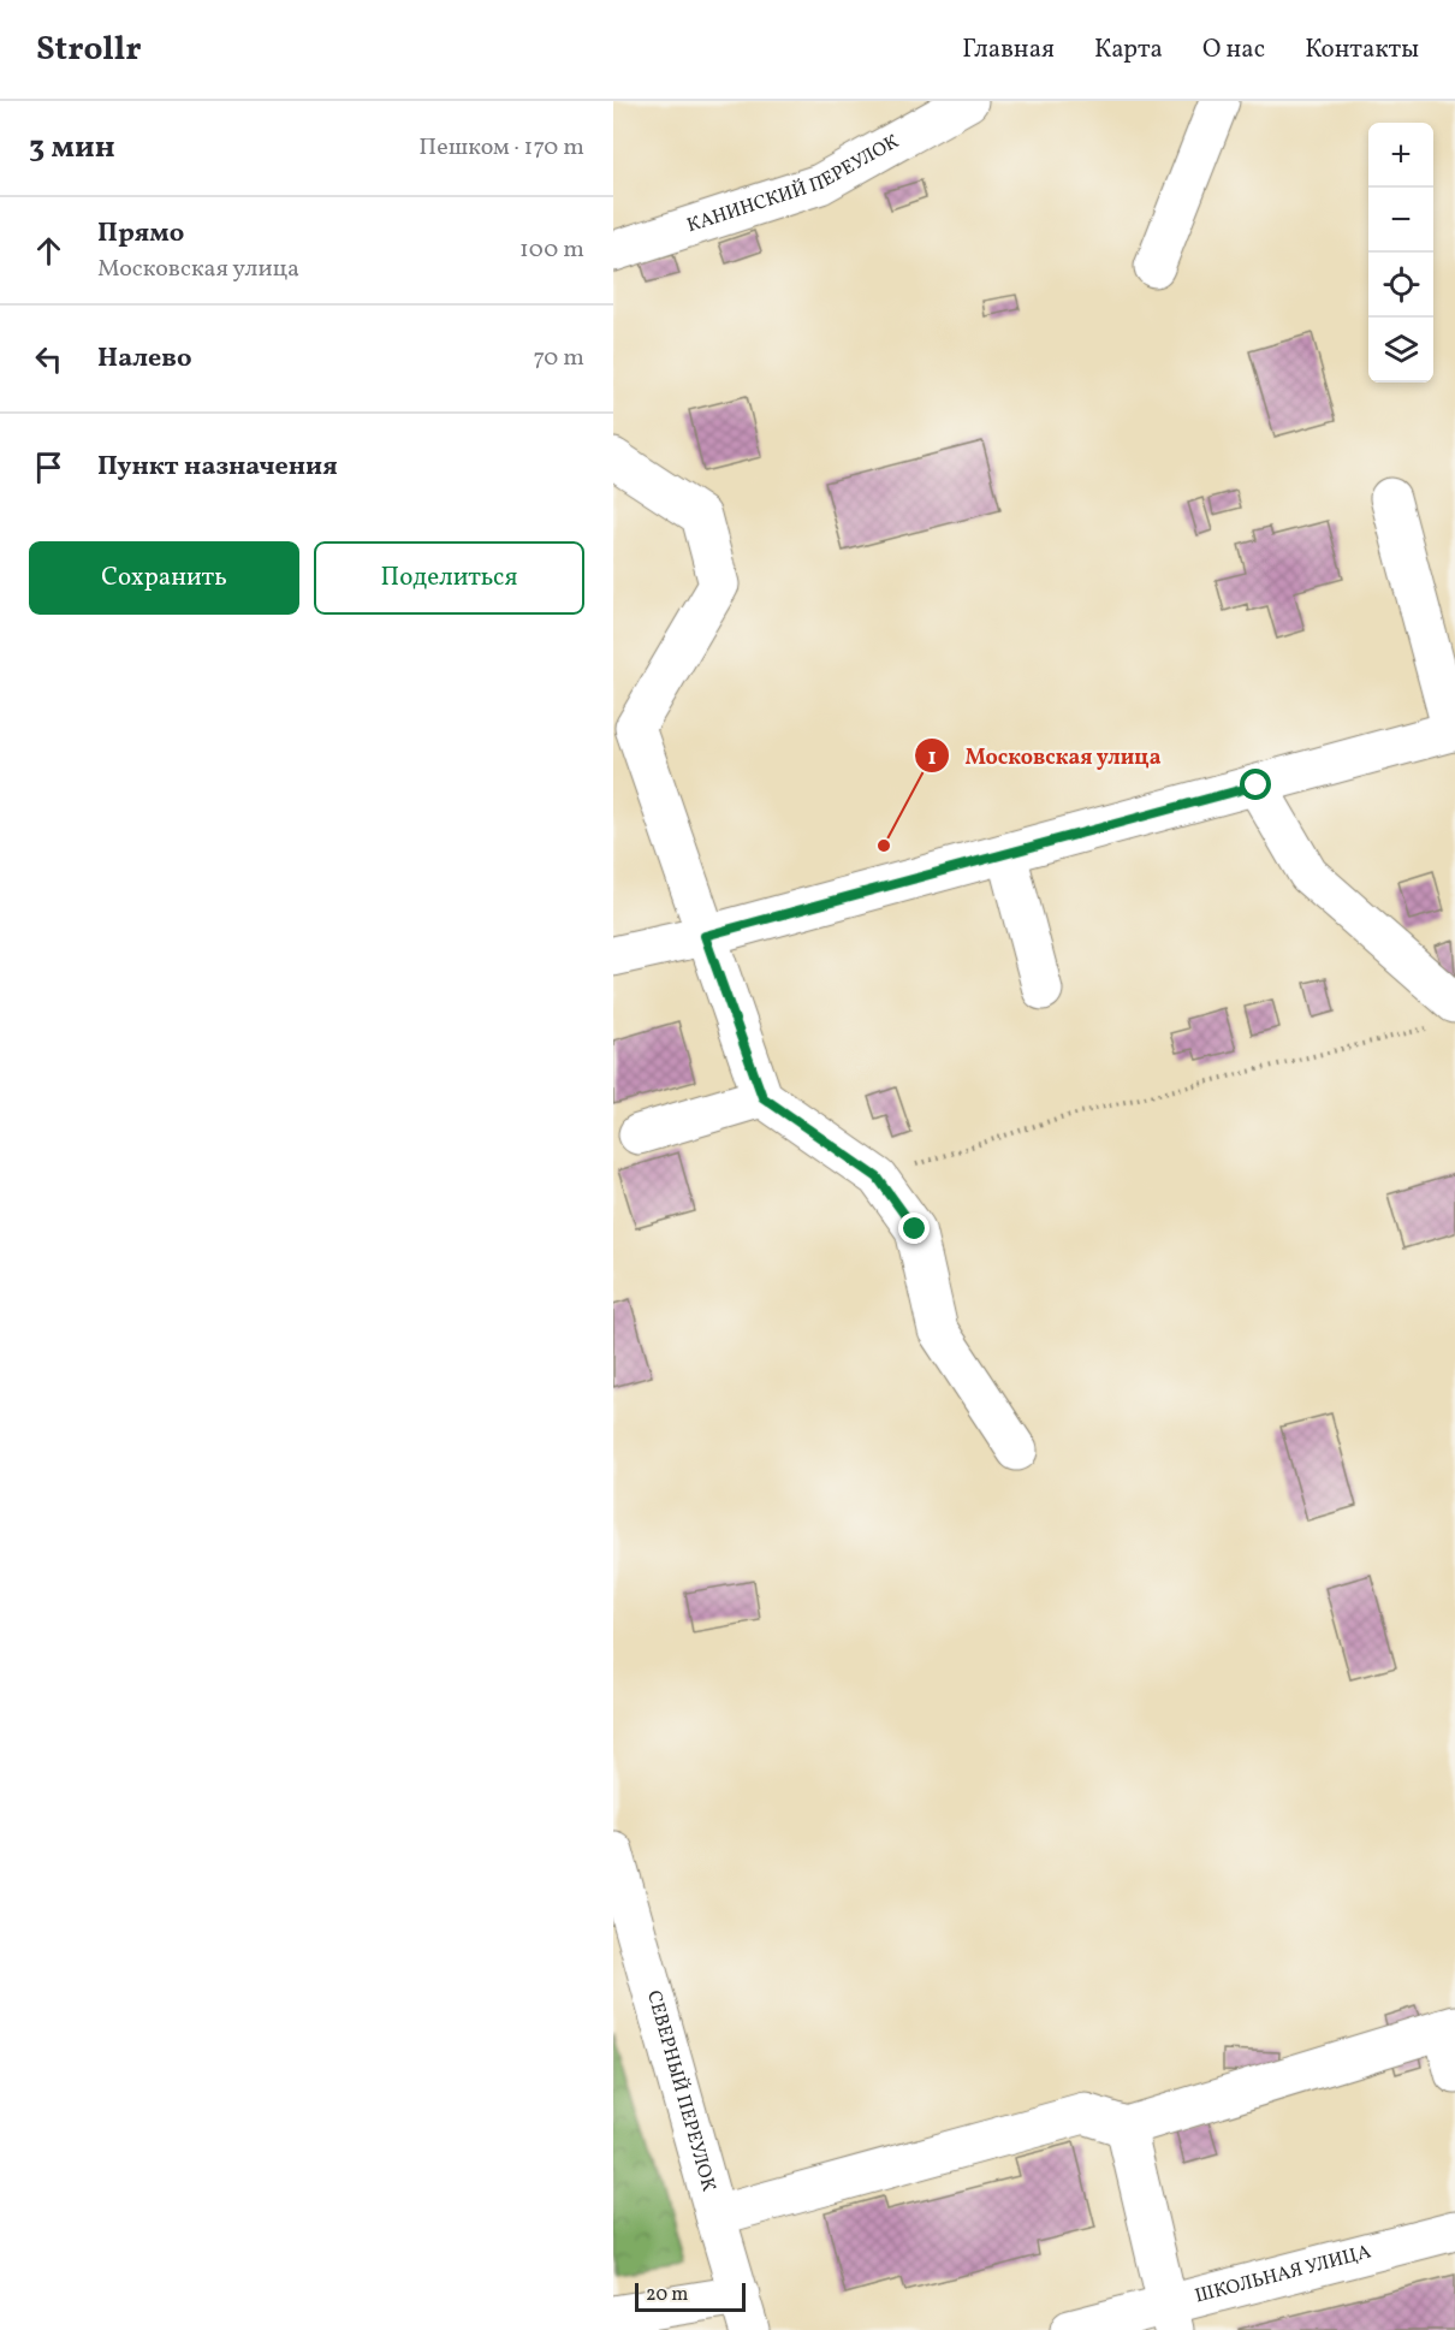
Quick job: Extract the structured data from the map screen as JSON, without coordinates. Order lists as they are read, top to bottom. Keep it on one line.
{"streets":{"street":["КАНИНСКИЙ ПЕРЕУЛОК","СЕВЕРНЫЙ ПЕРЕУЛОК","ШКОЛЬНАЯ УЛИЦА"]},"places":["Московская улица"],"scale_bar":"20 m","page":{"header":"Strollr","nav":["Главная","Карта","О нас","Контакты"],"heading":["3 мин","Пешком · 170 m"],"map_buttons":["+","−"],"list":[["Прямо","Московская улица","100 m"],["Налево","70 m"],"Пункт назначения"],"buttons":["Сохранить","Поделиться"],"scale":"20 m"}}
